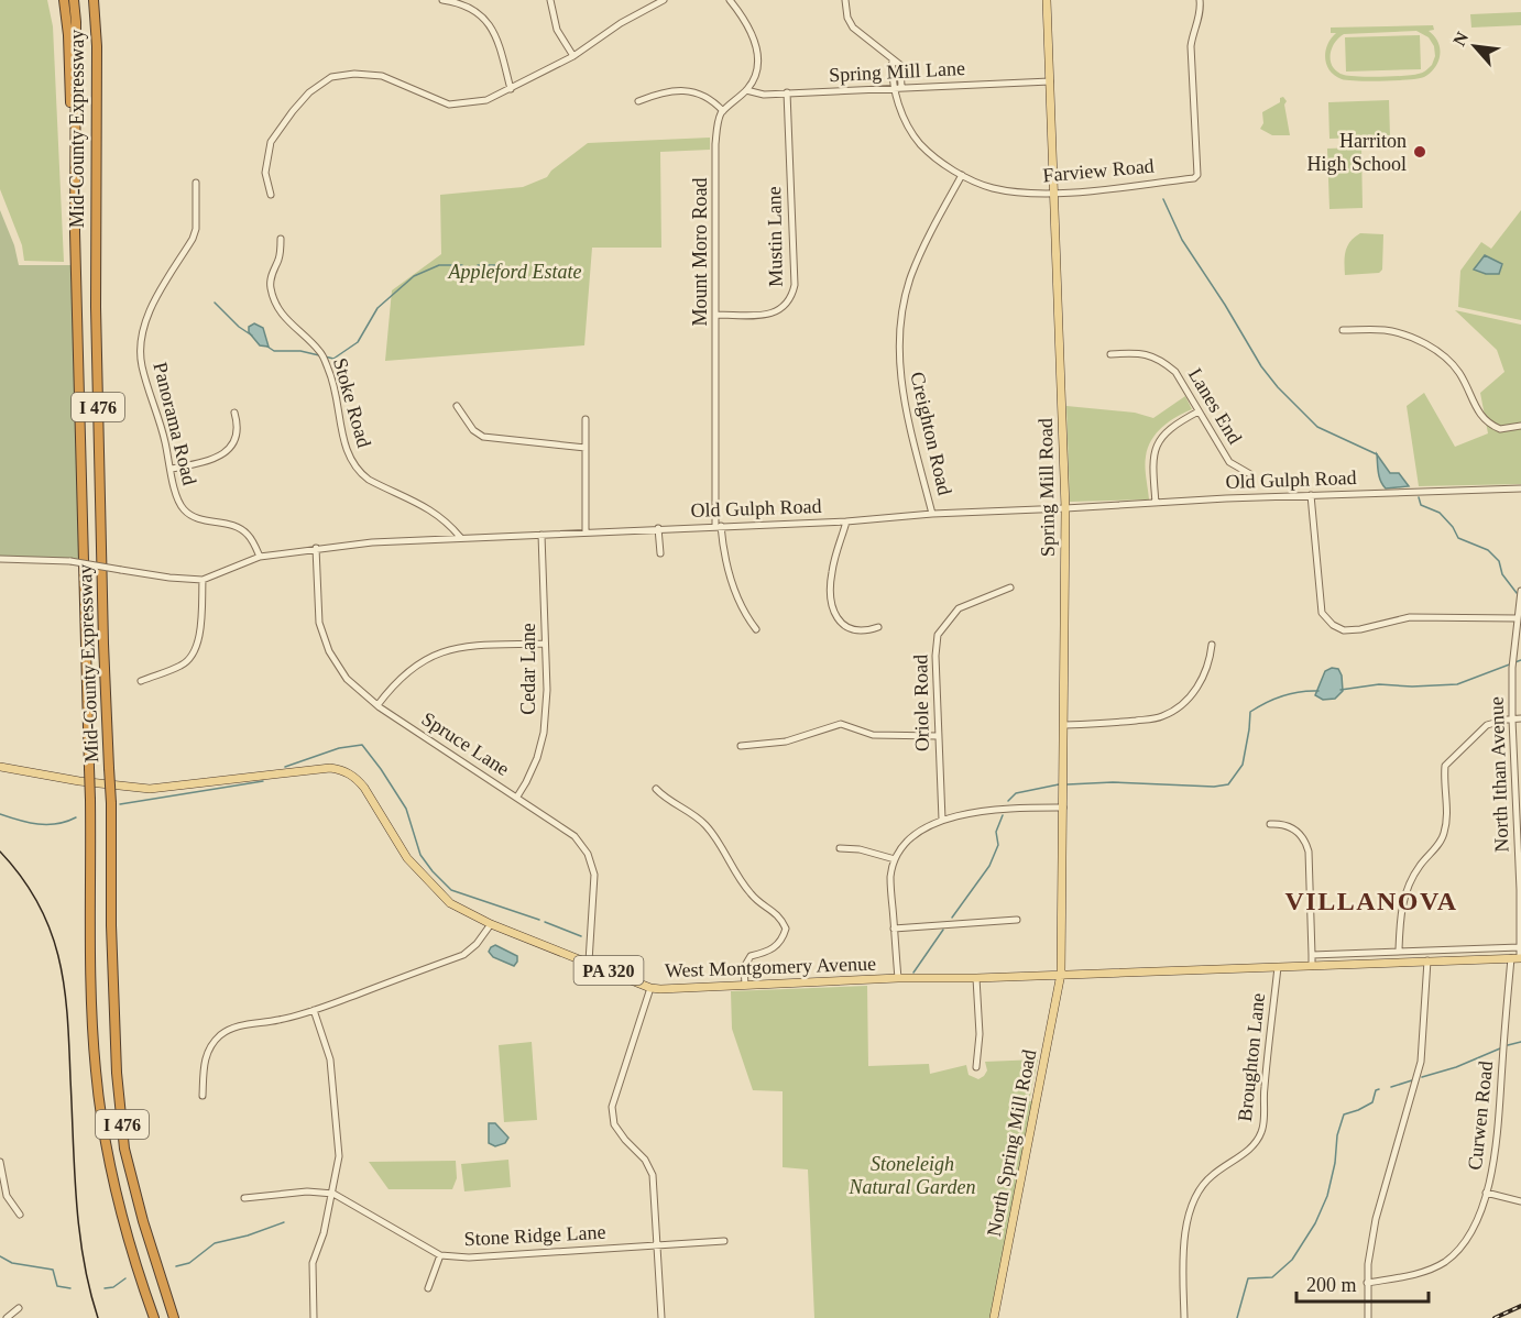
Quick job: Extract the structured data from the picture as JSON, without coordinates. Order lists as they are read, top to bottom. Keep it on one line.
{"streets":{"highway":["Mid-County Expressway","I 476"],"main road":["Spring Mill Road","West Montgomery Avenue","PA 320","North Spring Mill Road"],"street":["Spring Mill Lane","Farview Road","Mustin Lane","Mount Moro Road","Stoke Road","Lanes End","Panorama Road","Creighton Road","Old Gulph Road","Cedar Lane","Oriole Road","Spruce Lane","North Ithan Avenue","Broughton Lane","Curwen Road","Stone Ridge Lane"]},"crossings":[["Spring Mill Lane","Farview Road"],["Spring Mill Lane","Mustin Lane"],["Spring Mill Lane","Spring Mill Road"],["Farview Road","Creighton Road"],["Farview Road","Spring Mill Road"],["Mustin Lane","Mount Moro Road"],["Mount Moro Road","Old Gulph Road"],["Stoke Road","Old Gulph Road"],["Panorama Road","Old Gulph Road"],["Creighton Road","Old Gulph Road"],["Old Gulph Road","Spring Mill Road"],["Old Gulph Road","Cedar Lane"],["Old Gulph Road","Spruce Lane"],["Spring Mill Road","West Montgomery Avenue"],["Spring Mill Road","North Spring Mill Road"],["Cedar Lane","Spruce Lane"],["Spruce Lane","West Montgomery Avenue"],["North Ithan Avenue","West Montgomery Avenue"],["West Montgomery Avenue","Broughton Lane"],["West Montgomery Avenue","Curwen Road"],["West Montgomery Avenue","North Spring Mill Road"]],"districts":["VILLANOVA"],"parks":["Appleford Estate","Stoneleigh Natural Garden"],"places":["Harriton High School"],"scale_bar":"200 m","north":"top left"}
